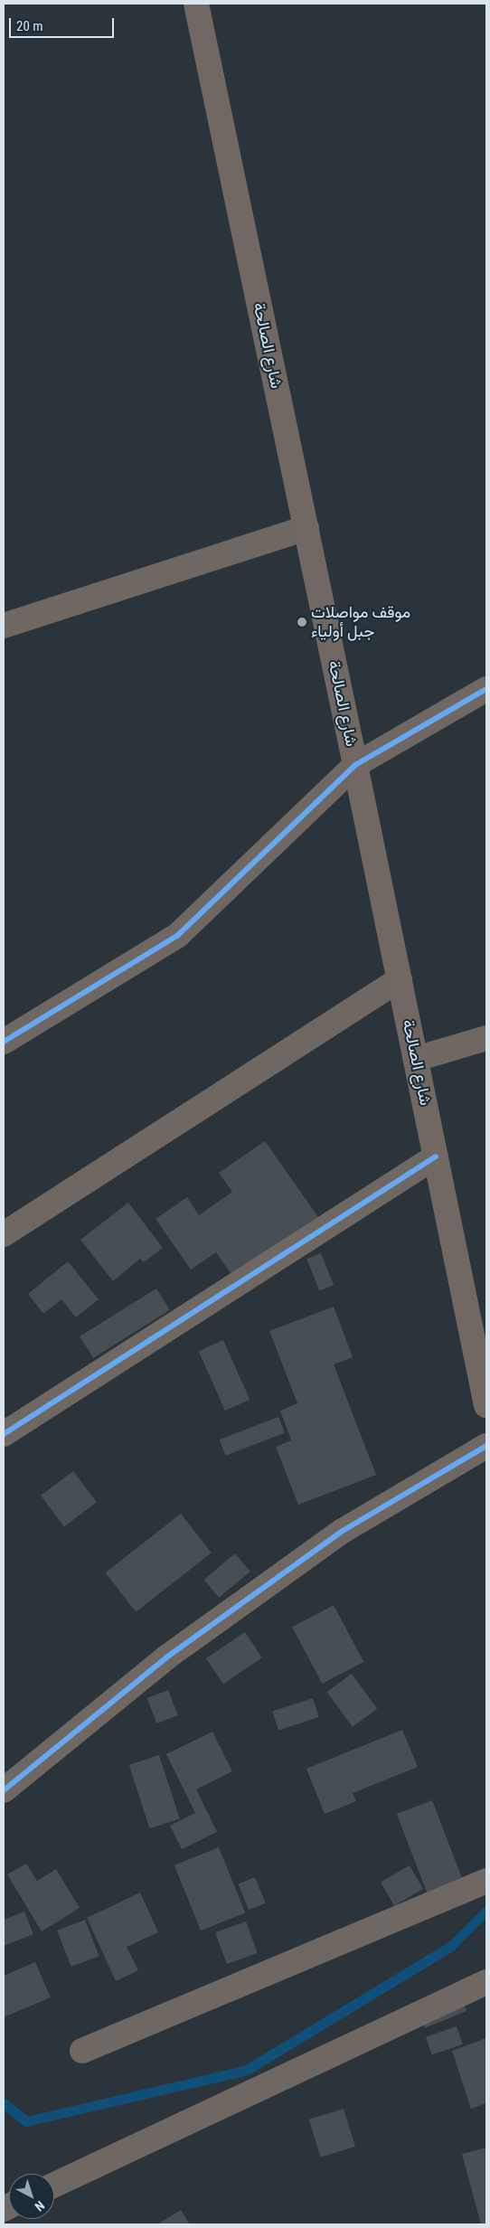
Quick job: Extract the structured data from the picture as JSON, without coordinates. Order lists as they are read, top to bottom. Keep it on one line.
{"streets":{"main road":["شارع الصالحة"]},"places":["موقف مواصلات جبل أولياء"],"scale_bar":"20 m","north":"bottom right"}
